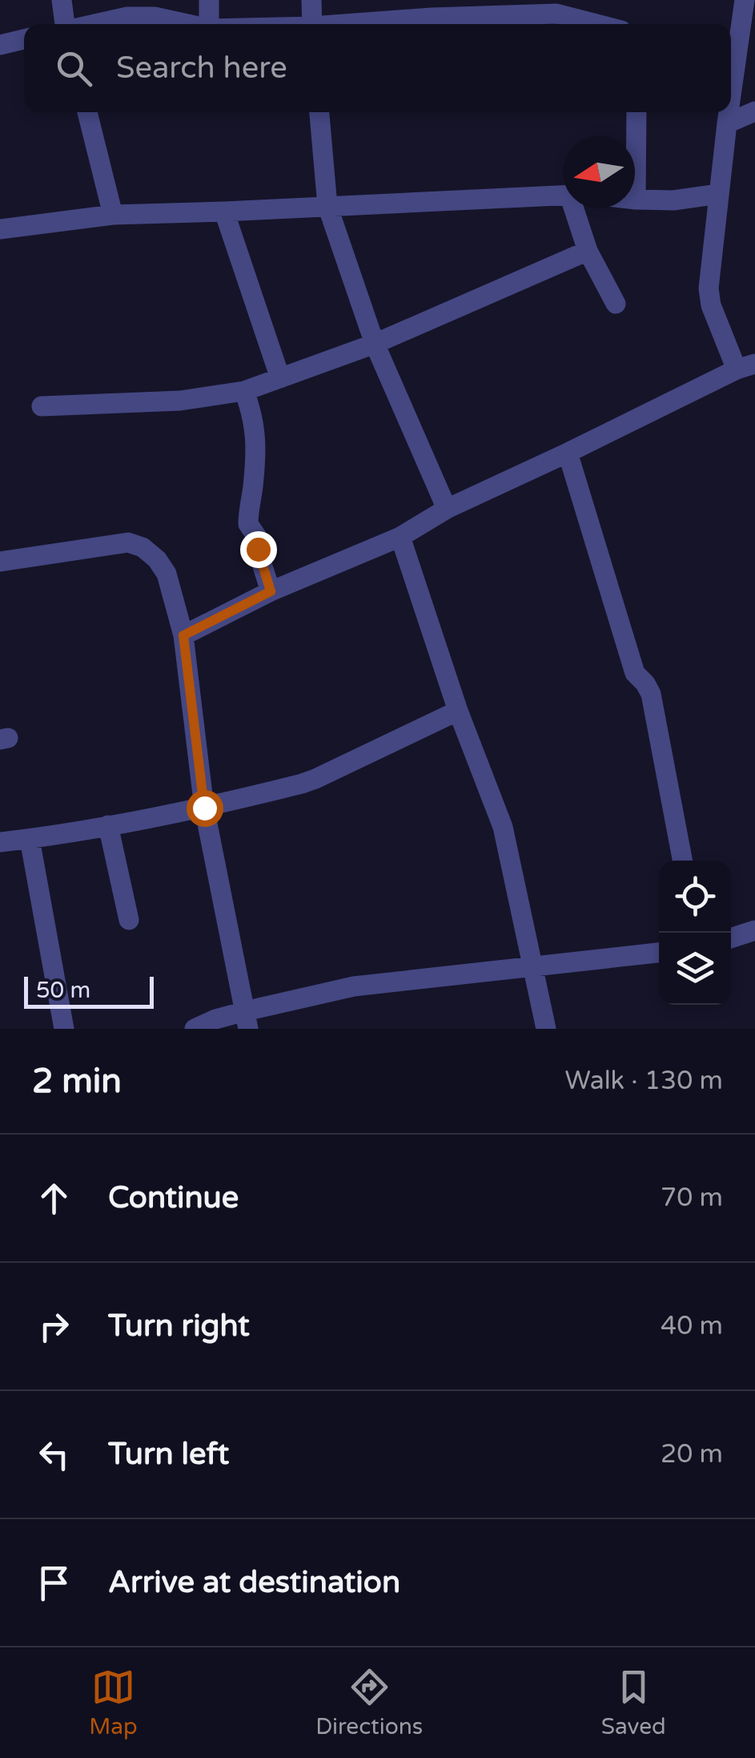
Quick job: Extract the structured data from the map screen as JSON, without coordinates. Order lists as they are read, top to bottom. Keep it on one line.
{"scale_bar":"50 m","north":"left","page":{"search":"Search here","scale":"50 m","heading":["2 min","Walk · 130 m"],"list":[["Continue","70 m"],["Turn right","40 m"],["Turn left","20 m"],"Arrive at destination"],"nav":["Map","Directions","Saved"]}}
